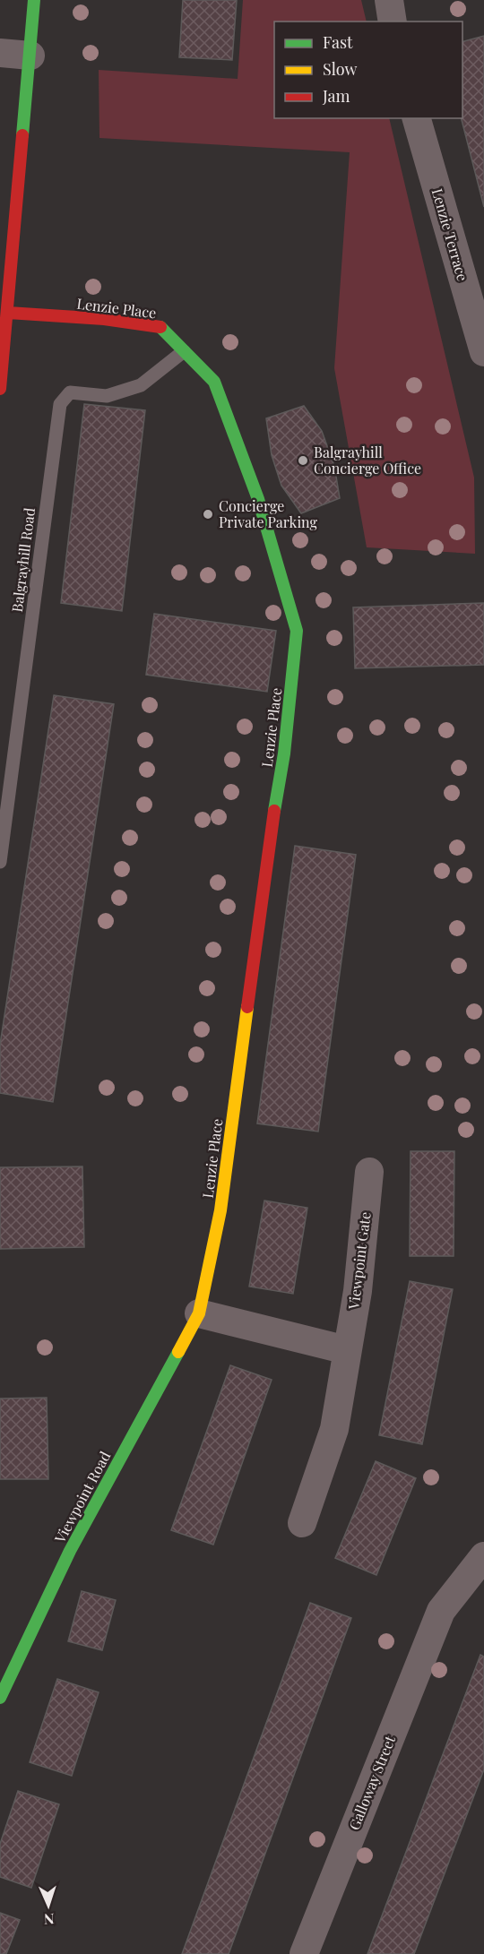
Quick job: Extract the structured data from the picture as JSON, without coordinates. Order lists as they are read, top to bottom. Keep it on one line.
{"streets":{"street":["Lenzie Terrace","Lenzie Place","Viewpoint Gate","Viewpoint Road","Galloway Street"],"lane":["Balgrayhill Road"]},"crossings":[["Lenzie Place","Balgrayhill Road"],["Lenzie Place","Viewpoint Road"]],"places":["Balgrayhill Concierge Office","Concierge Private Parking"],"legend":["Fast","Slow","Jam"],"north":"bottom"}
